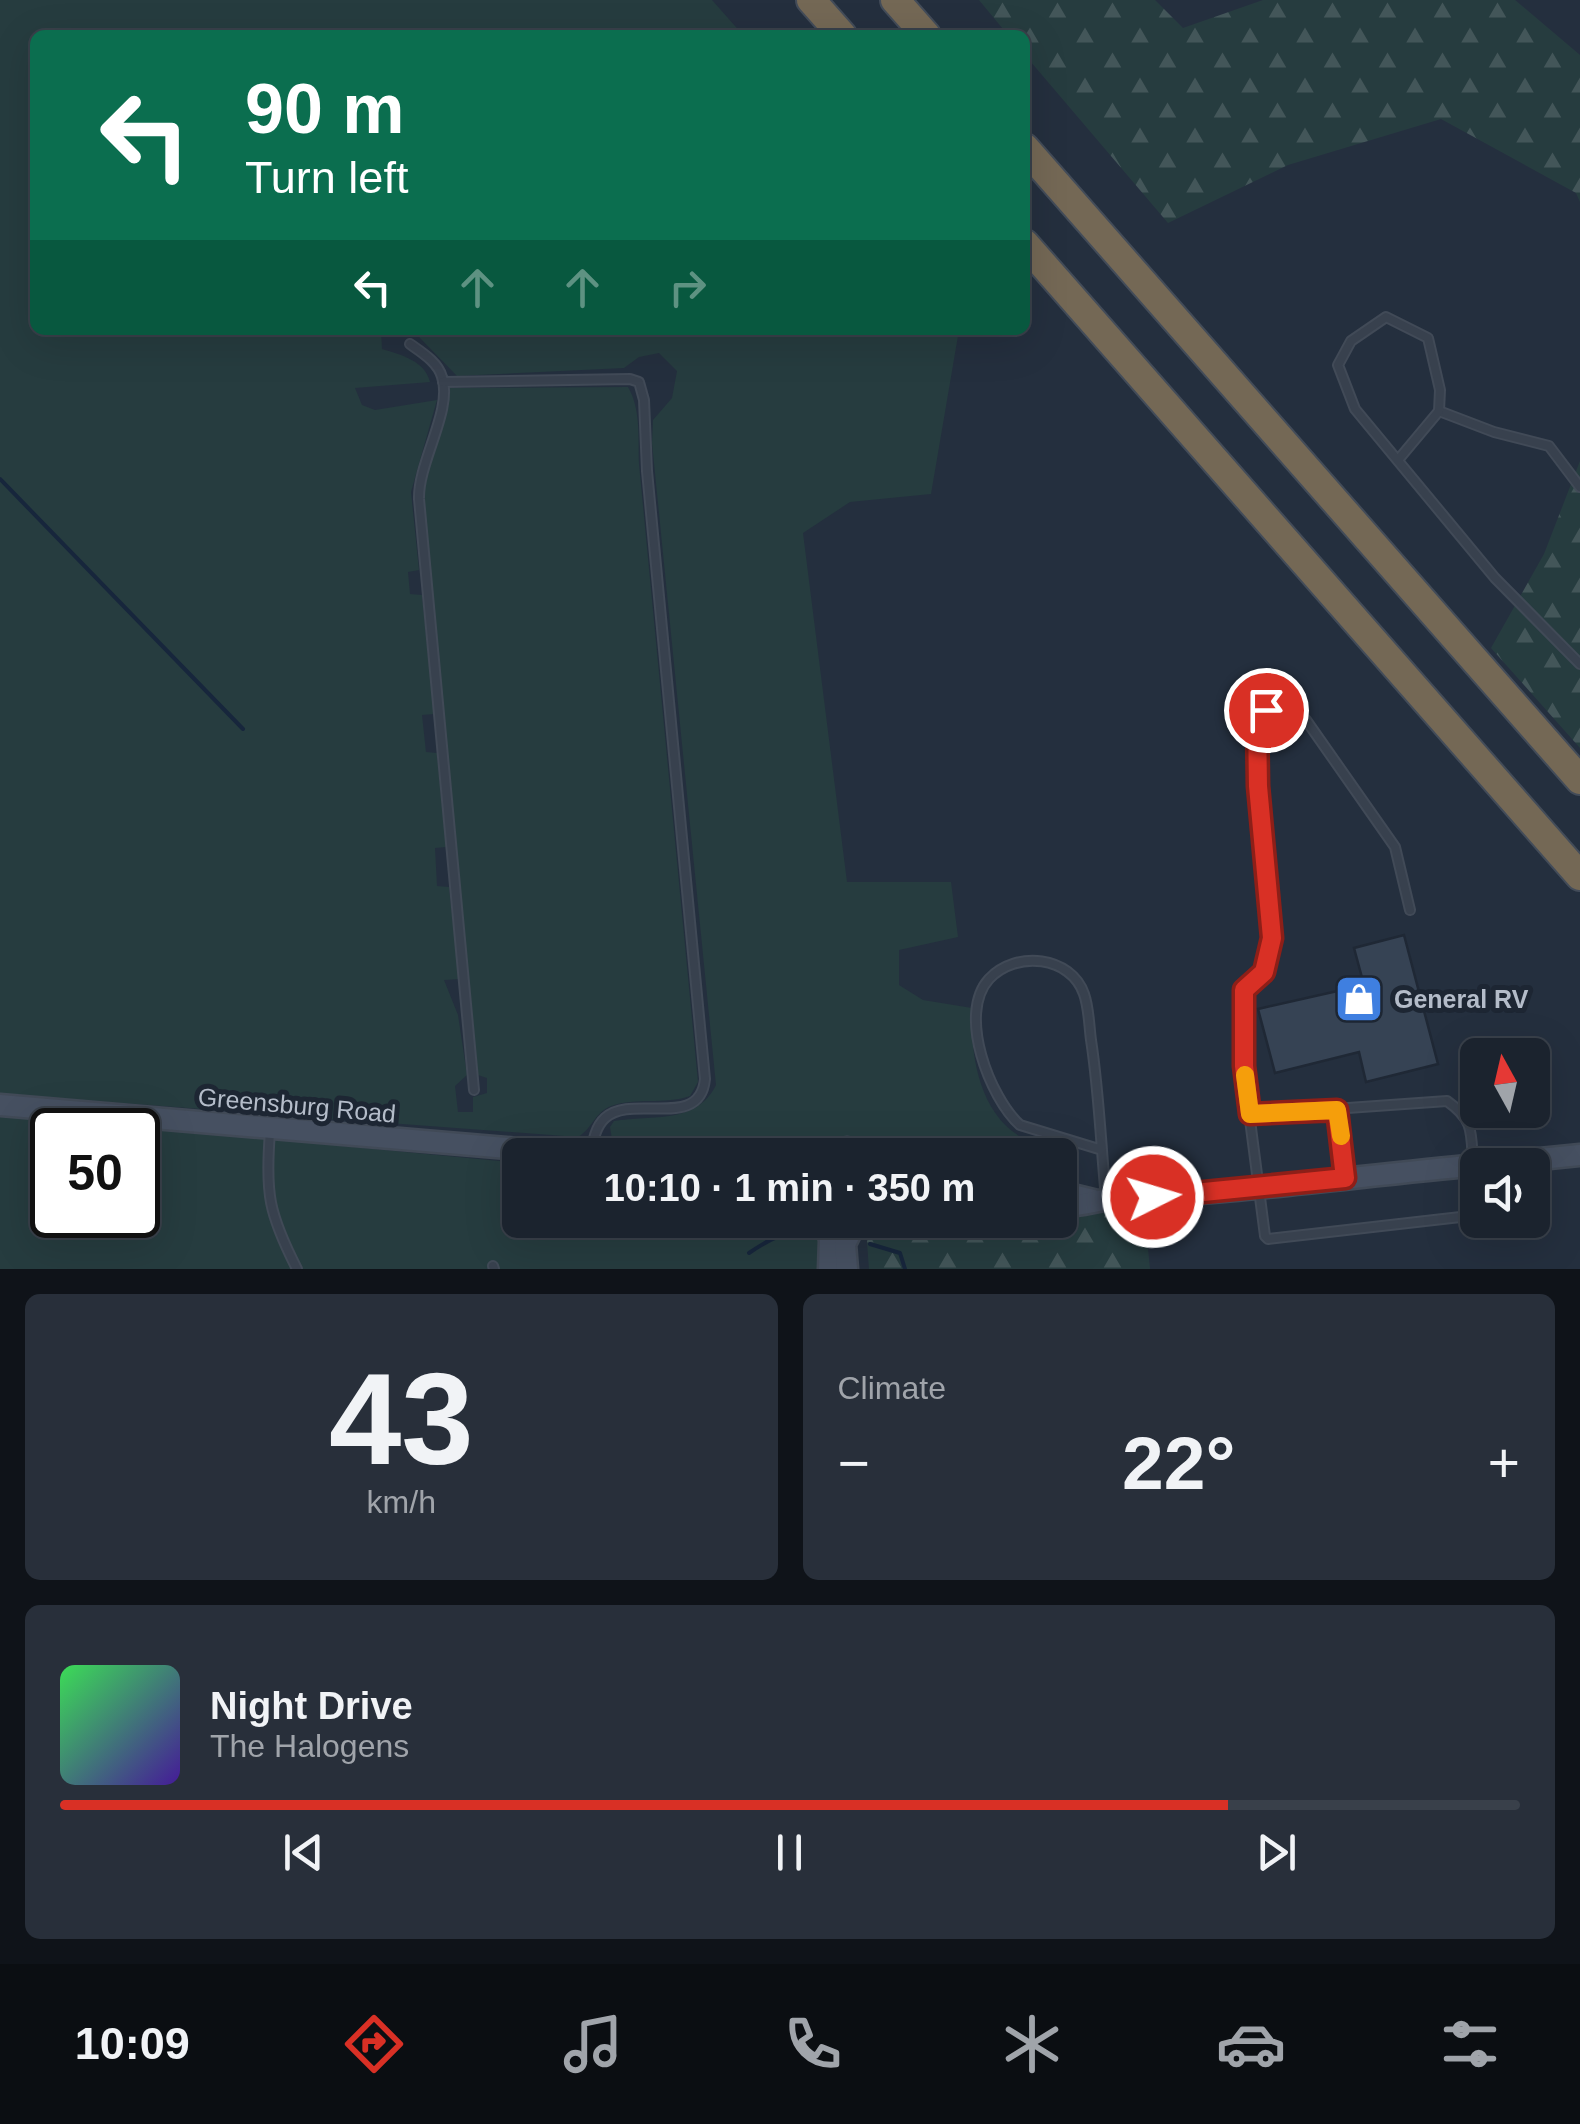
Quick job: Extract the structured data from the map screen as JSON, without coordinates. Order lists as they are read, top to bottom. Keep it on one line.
{"streets":{"main road":["Greensburg Road"]},"places":{"shop":["General RV"]},"north":"top","page":{"turn":["90 m","Turn left"],"limit":"50","trip":"10:10 · 1 min · 350 m","tile":[["43","km/h"],"Climate"],"heat":["−","22°","+"],"song":["Night Drive","The Halogens"],"tabs":"10:09"}}
